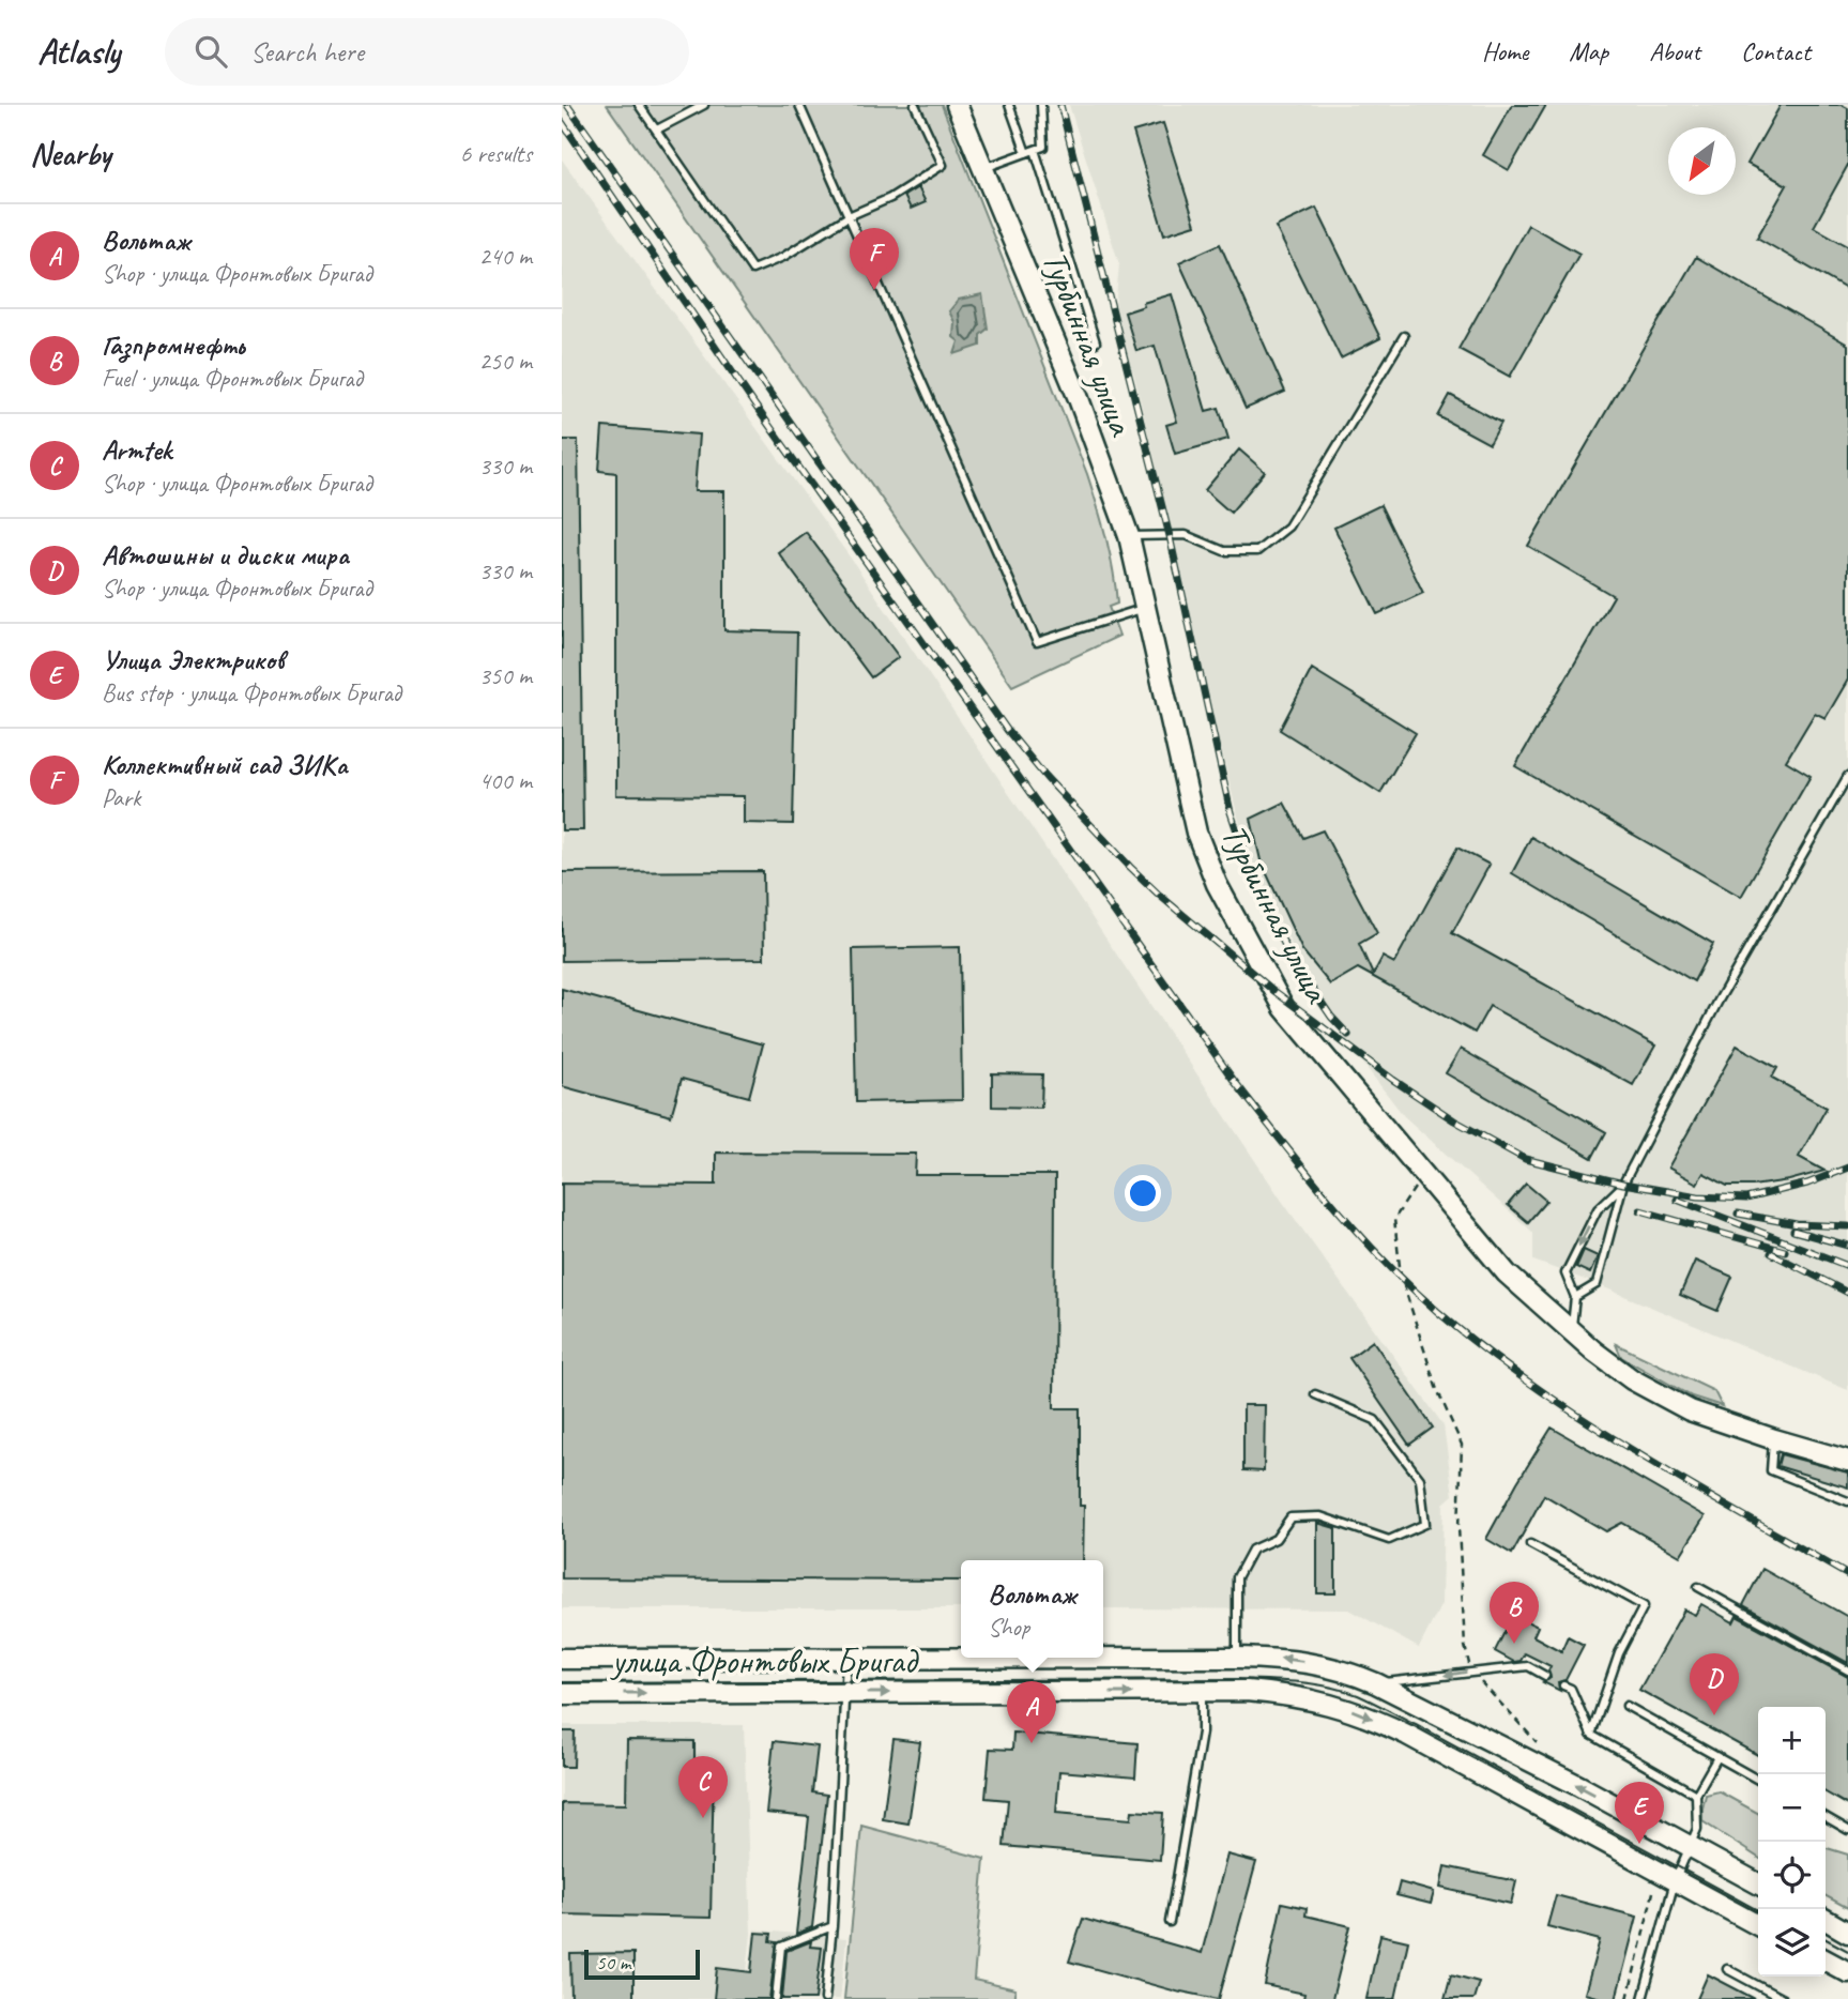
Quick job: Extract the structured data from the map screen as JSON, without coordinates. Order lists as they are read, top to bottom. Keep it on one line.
{"streets":{"main road":["Турбинная улица","улица Фронтовых Бригад"]},"scale_bar":"50 m","north":"bottom left","page":{"header":"Atlasly","search":"Search here","nav":["Home","Map","About","Contact"],"heading":["Nearby","6 results"],"list":[{"mark":"A","name":"Вольтаж","note":"Shop · улица Фронтовых Бригад","value":"240 m"},{"mark":"B","name":"Газпромнефть","note":"Fuel · улица Фронтовых Бригад","value":"250 m"},{"mark":"C","name":"Armtek","note":"Shop · улица Фронтовых Бригад","value":"330 m"},{"mark":"D","name":"Автошины и диски мира","note":"Shop · улица Фронтовых Бригад","value":"330 m"},{"mark":"E","name":"Улица Электриков","note":"Bus stop · улица Фронтовых Бригад","value":"350 m"},{"mark":"F","name":"Коллективный сад ЗИКа","note":"Park","value":"400 m"}],"pins":["F","B","D","A","C","E"],"popup":["Вольтаж","Shop"],"map_buttons":["+","−"],"scale":"50 m"}}
